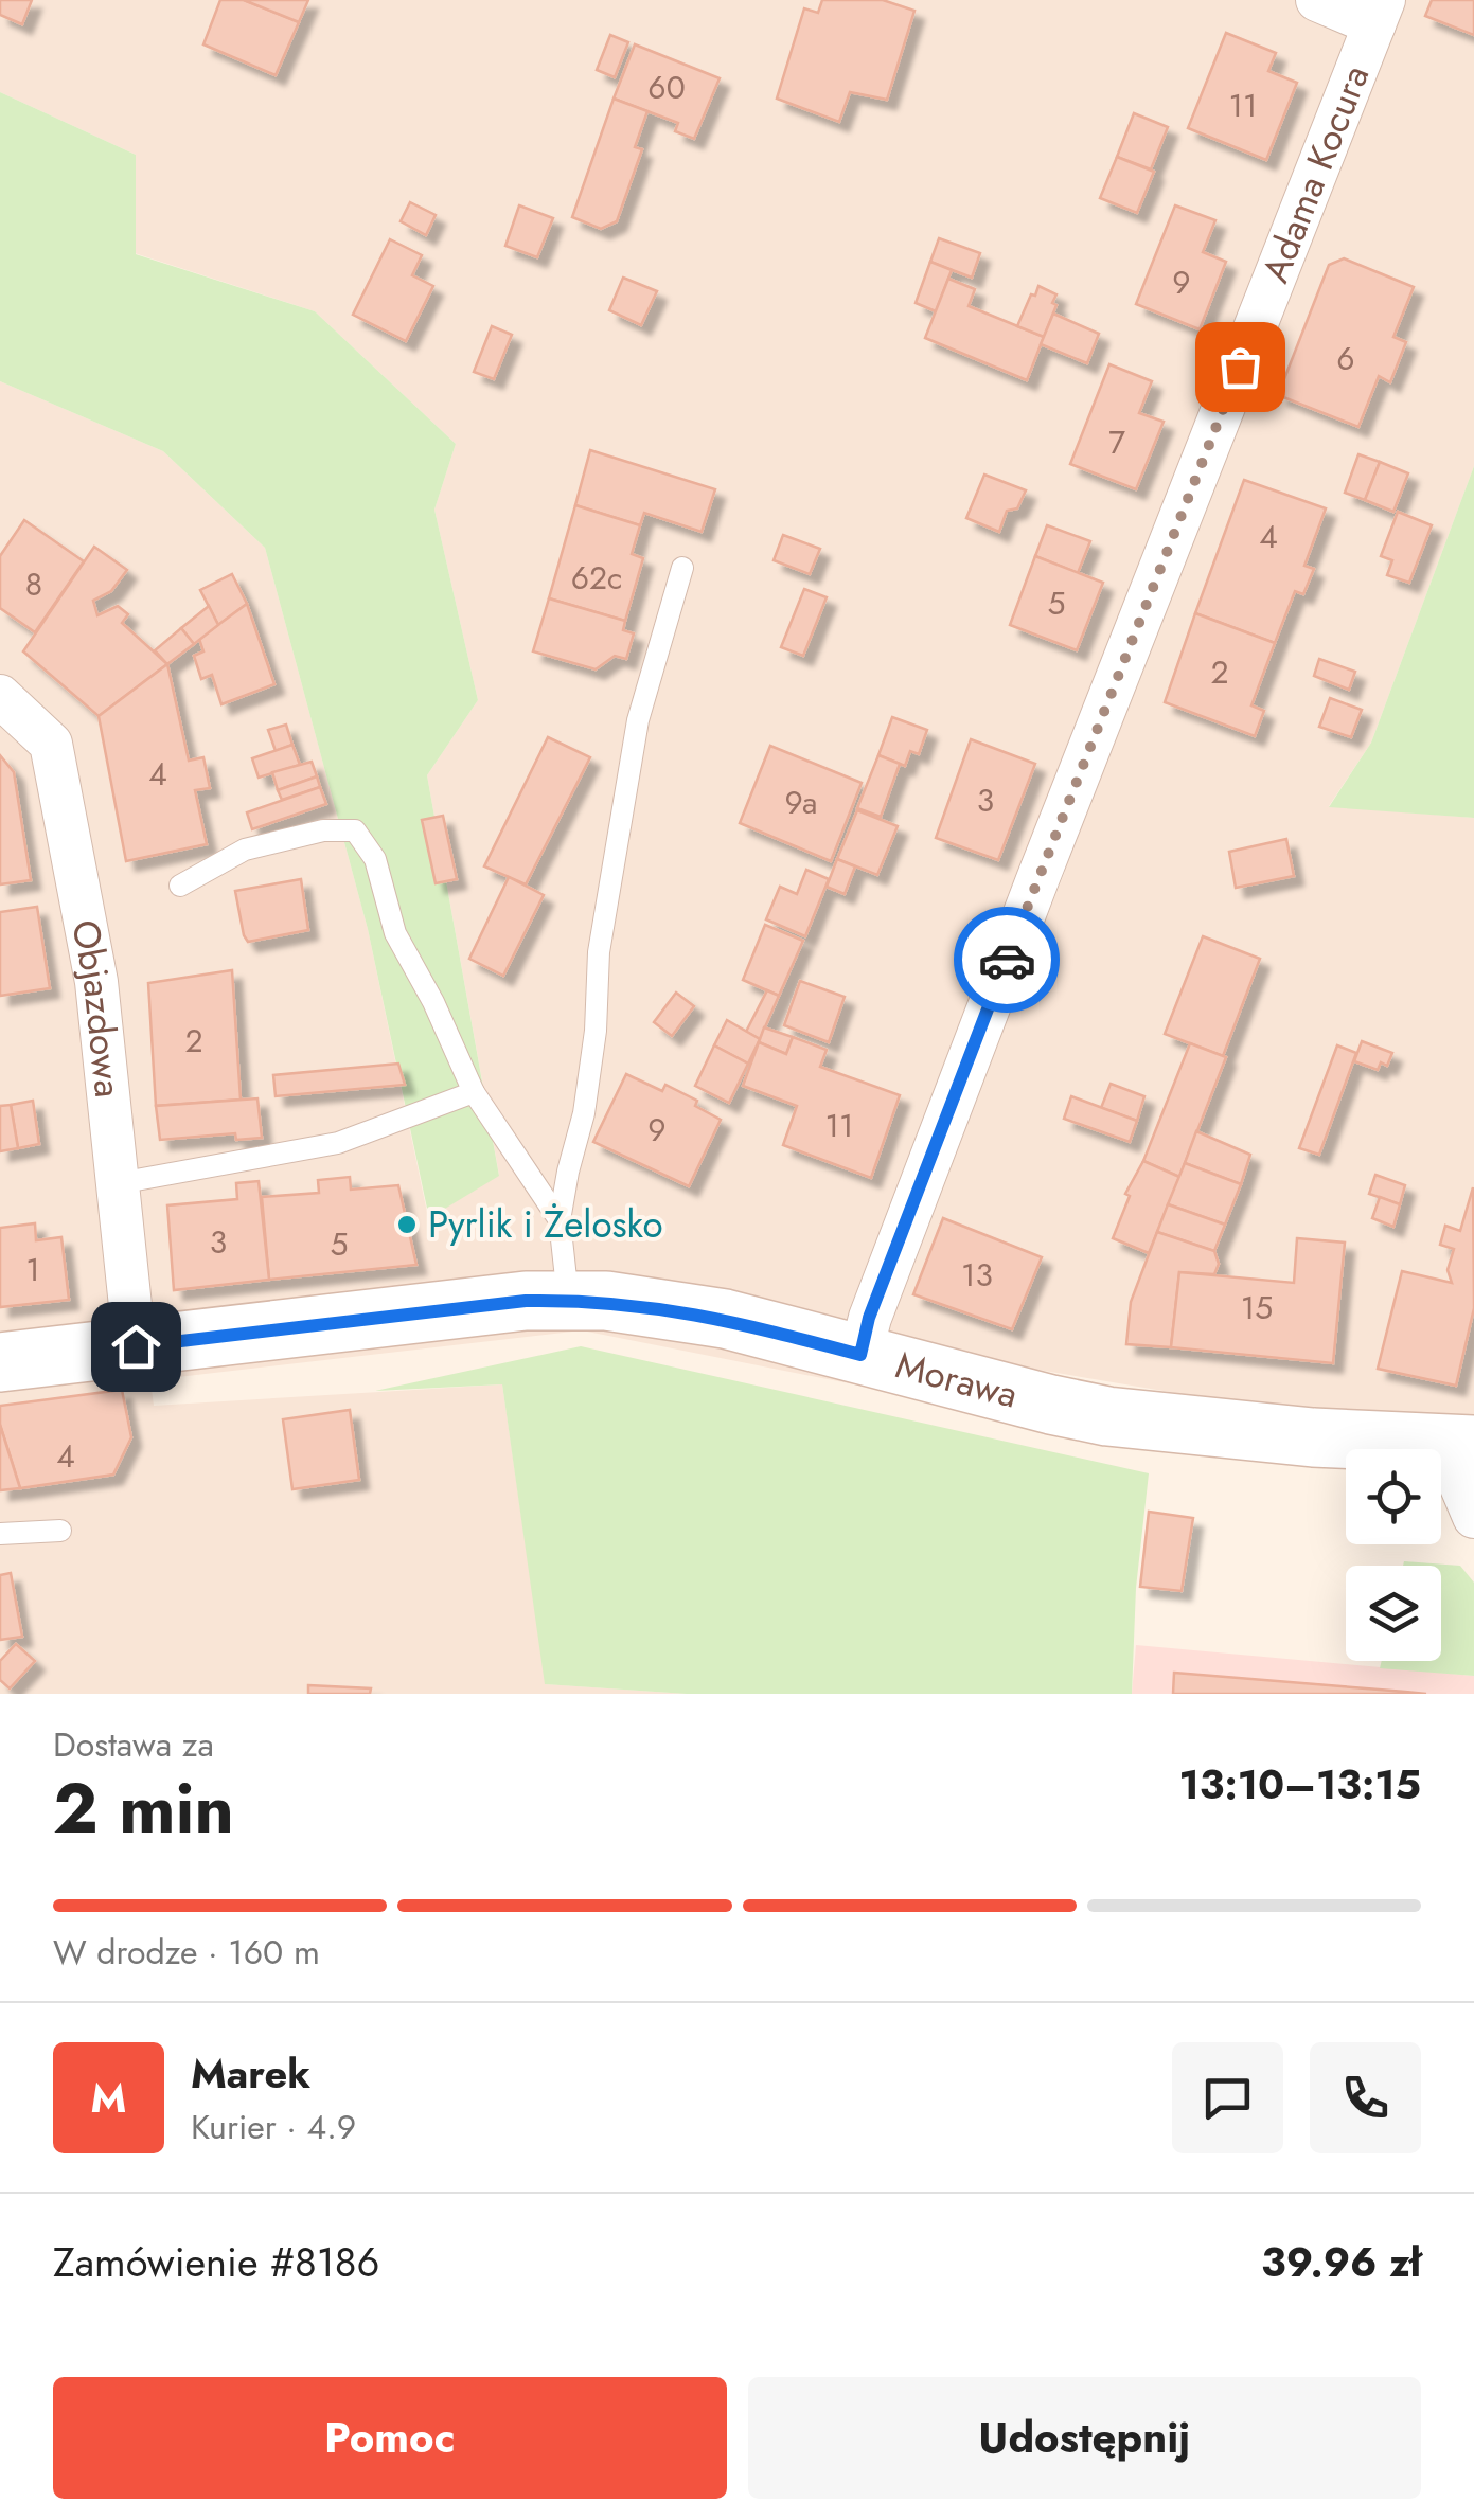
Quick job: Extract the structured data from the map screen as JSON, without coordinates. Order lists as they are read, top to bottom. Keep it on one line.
{"streets":{"street":["Adama Kocura","Objazdowa","Morawa"]},"crossings":[["Adama Kocura","Morawa"],["Objazdowa","Morawa"]],"places":["Pyrlik i Żelosko"],"house_numbers":["60","11","9","6","7","4","62c","8","5","2","4","3","9a","2","11","9","3","5","1","13","15","4"],"page":{"heading":["2 min","Dostawa za","13:10–13:15"],"panel":["Marek","Kurier · 4.9","Zamówienie #8186","39.96 zł"],"bar":"W drodze · 160 m","round":"M","buttons":["Pomoc","Udostępnij"]}}
